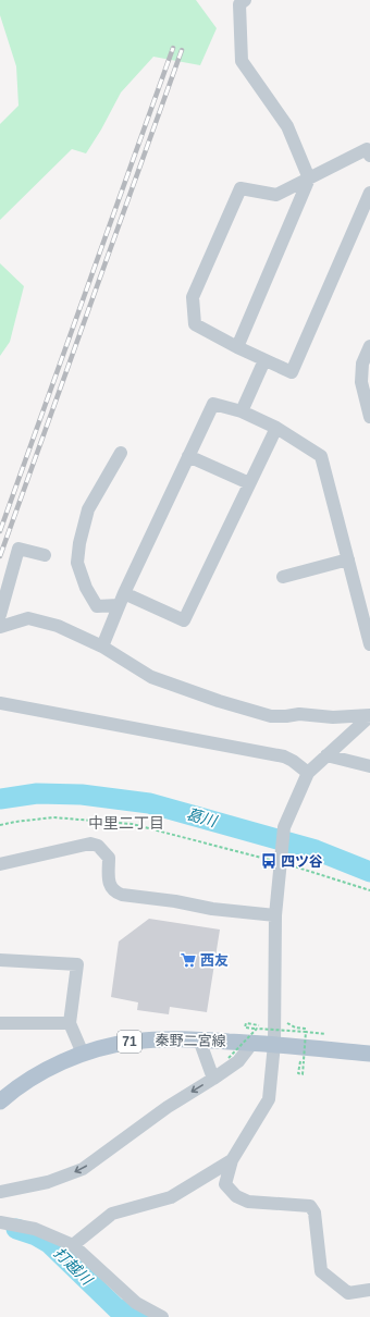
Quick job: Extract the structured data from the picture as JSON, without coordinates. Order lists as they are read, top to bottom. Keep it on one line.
{"streets":{"main road":["秦野二宮線","71"]},"districts":["中里二丁目"],"water":["葛川","打越川"],"places":{"bus stop":["四ツ谷"],"supermarket":["西友"]}}
